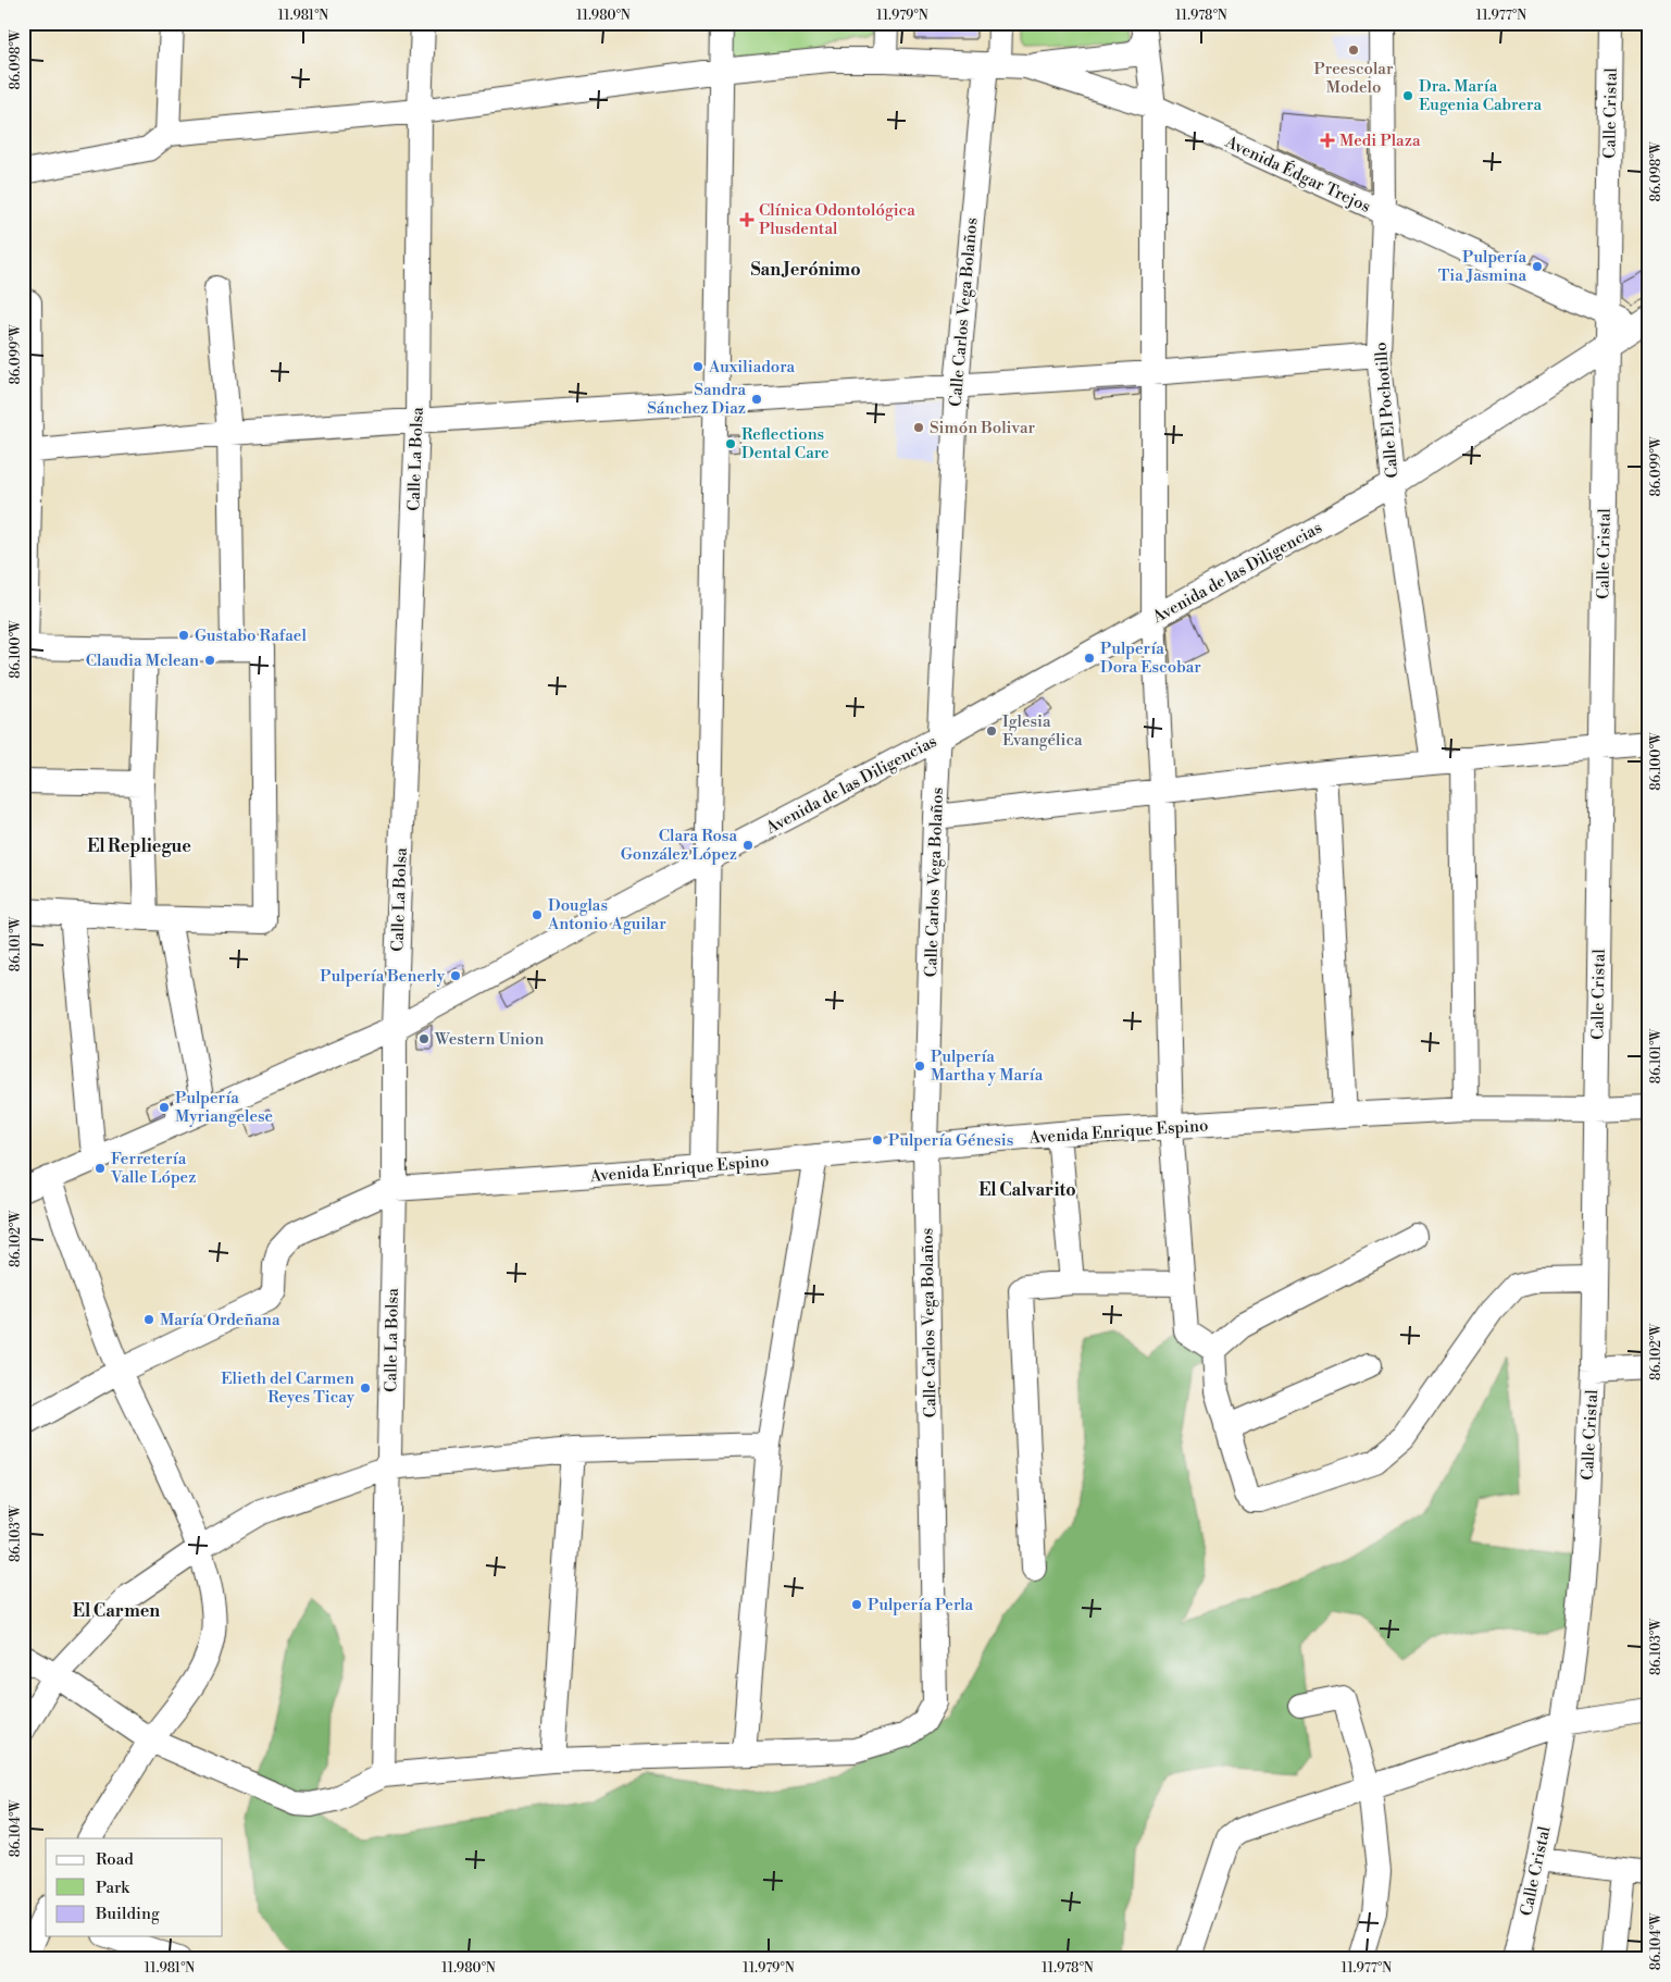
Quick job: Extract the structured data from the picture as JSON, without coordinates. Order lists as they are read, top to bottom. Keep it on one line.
{"streets":{"street":["Calle Cristal","Avenida Édgar Trejos","Calle Carlos Vega Bolaños","Calle El Pochotillo","Calle La Bolsa","Avenida de las Diligencias","Avenida Enrique Espino"]},"crossings":[["Calle Cristal","Avenida Édgar Trejos"],["Calle Cristal","Avenida de las Diligencias"],["Calle Cristal","Avenida Enrique Espino"],["Avenida Édgar Trejos","Calle Carlos Vega Bolaños"],["Avenida Édgar Trejos","Calle El Pochotillo"],["Avenida Édgar Trejos","Calle La Bolsa"],["Avenida Édgar Trejos","Avenida de las Diligencias"],["Calle Carlos Vega Bolaños","Avenida de las Diligencias"],["Calle Carlos Vega Bolaños","Avenida Enrique Espino"],["Calle El Pochotillo","Avenida de las Diligencias"],["Calle La Bolsa","Avenida de las Diligencias"],["Calle La Bolsa","Avenida Enrique Espino"]],"districts":["San Jerónimo","El Repliegue","El Calvarito","El Carmen"],"places":{"other":["Preescolar Modelo","Dra. María Eugenia Cabrera","Pulpería Tia Jasmina","Auxiliadora","Sandra Sánchez Diaz","Simón Bolivar","Reflections Dental Care","Gustabo Rafael","Pulpería Dora Escobar","Claudia Mclean","Iglesia Evangélica","Clara Rosa González López","Douglas Antonio Aguilar","Pulpería Benerly","Western Union","Pulpería Martha y María","Pulpería Myriangelese","Pulpería Génesis","Ferretería Valle López","María Ordeñana","Elieth del Carmen Reyes Ticay","Pulpería Perla"],"health":["Medi Plaza","Clínica Odontológica Plusdental"]},"legend":["Road","Park","Building"],"coordinates":["11.981°N","11.980°N","11.979°N","11.978°N","11.977°N","86.098°W","86.099°W","86.100°W","86.101°W","86.102°W","86.103°W","86.104°W"]}
